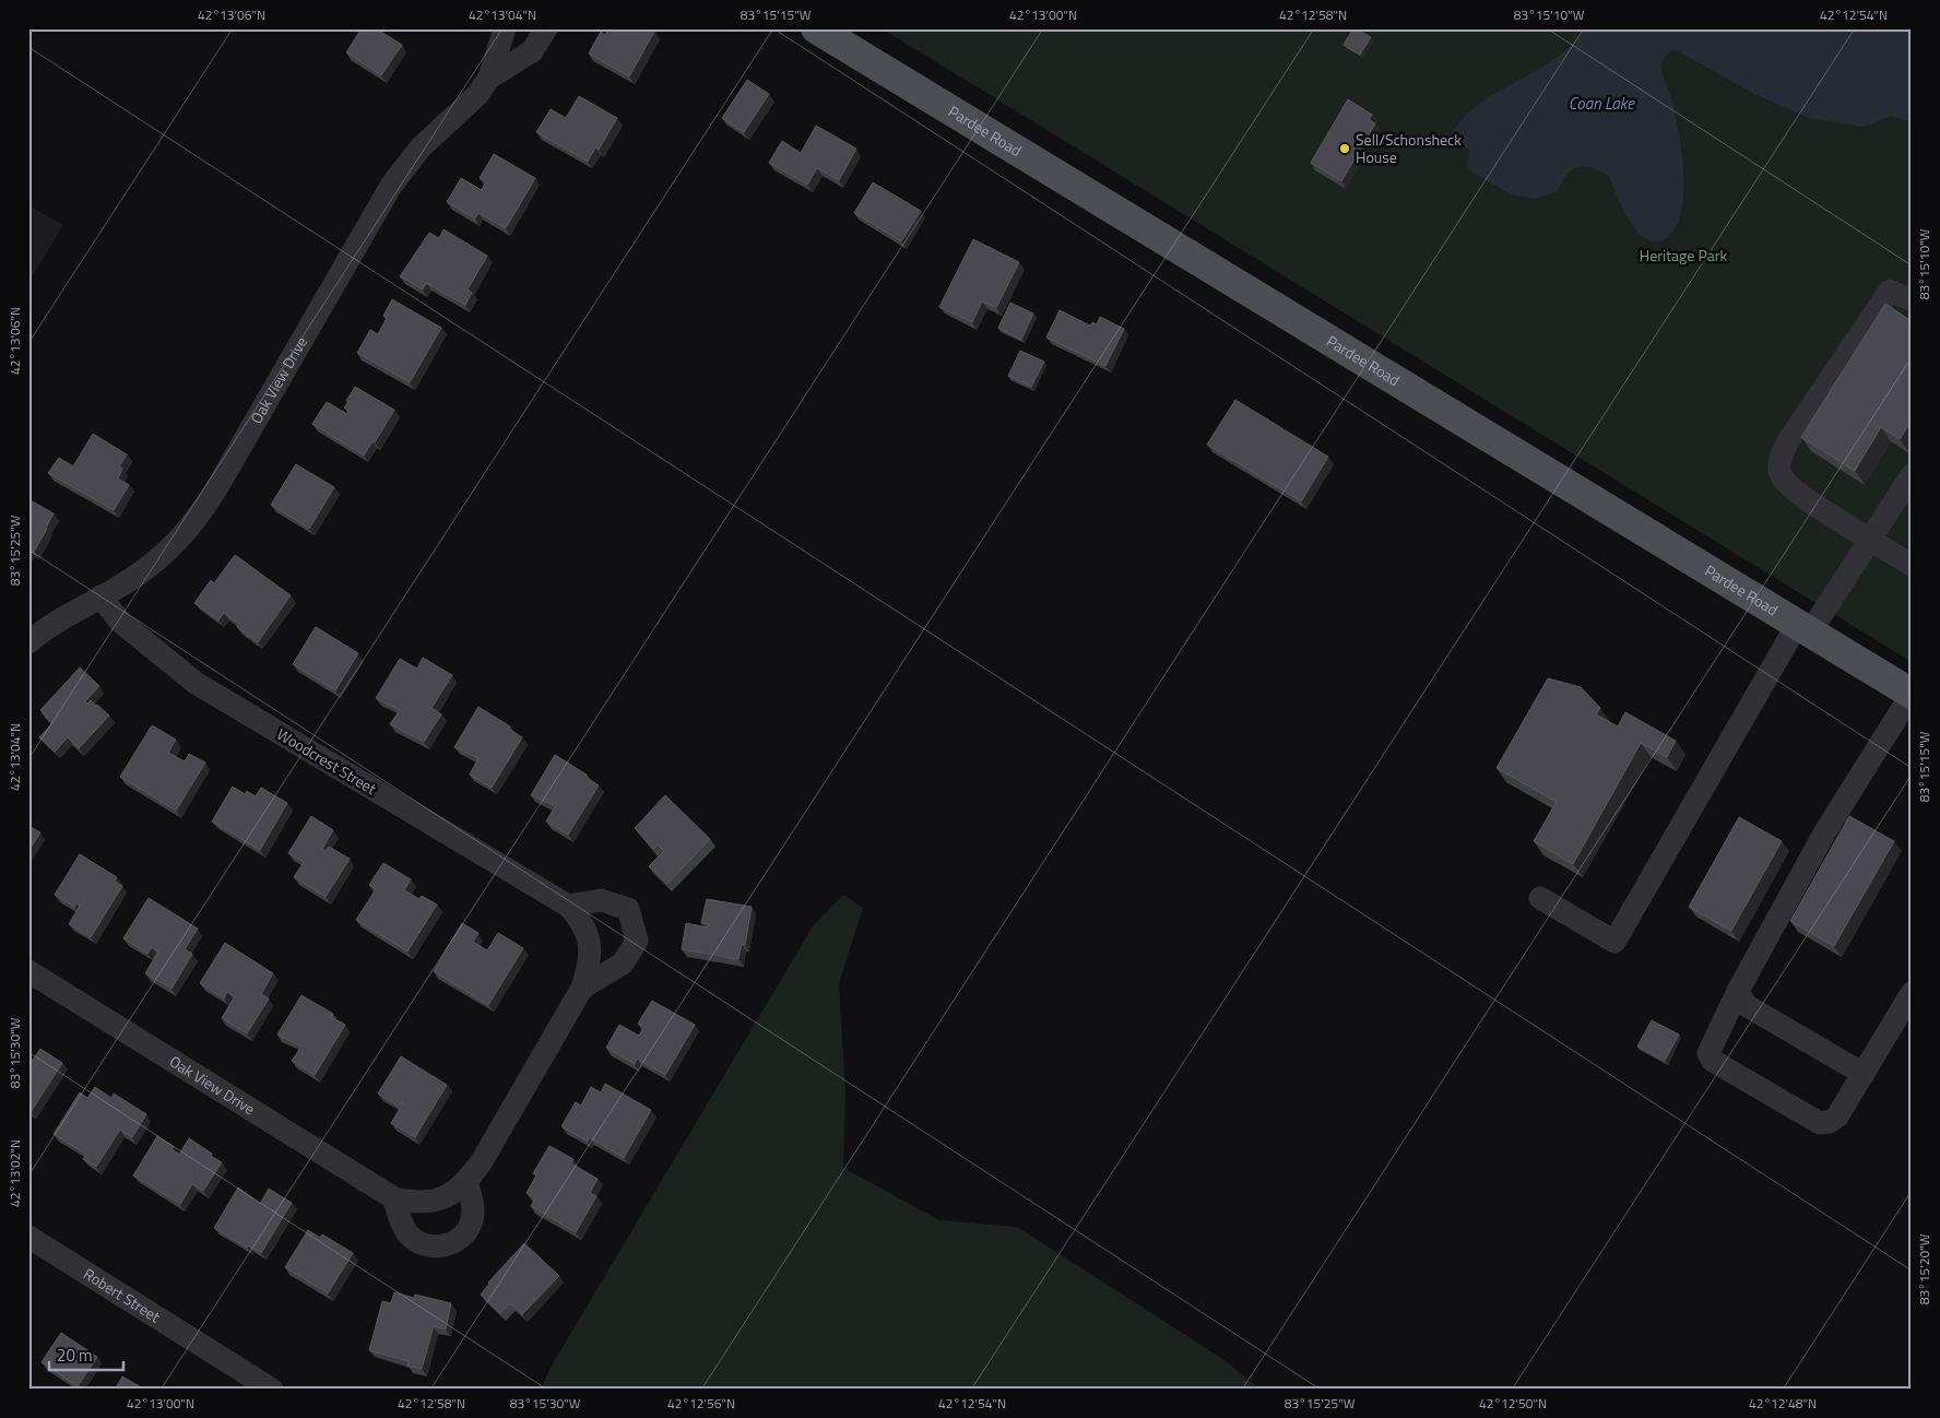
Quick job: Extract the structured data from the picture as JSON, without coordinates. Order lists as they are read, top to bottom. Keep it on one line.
{"streets":{"main road":["Pardee Road"],"street":["Oak View Drive","Woodcrest Street","Robert Street"]},"crossings":[["Oak View Drive","Woodcrest Street"]],"water":["Coan Lake"],"parks":["Heritage Park"],"places":["Sell/Schonsheck House"],"scale_bar":"20 m","coordinates":["42°13'06\"N","42°13'04\"N","83°15'15\"W","42°13'00\"N","42°12'58\"N","83°15'10\"W","42°12'54\"N","83°15'25\"W","83°15'30\"W","42°13'02\"N","83°15'20\"W","42°12'56\"N","42°12'50\"N","42°12'48\"N"]}
